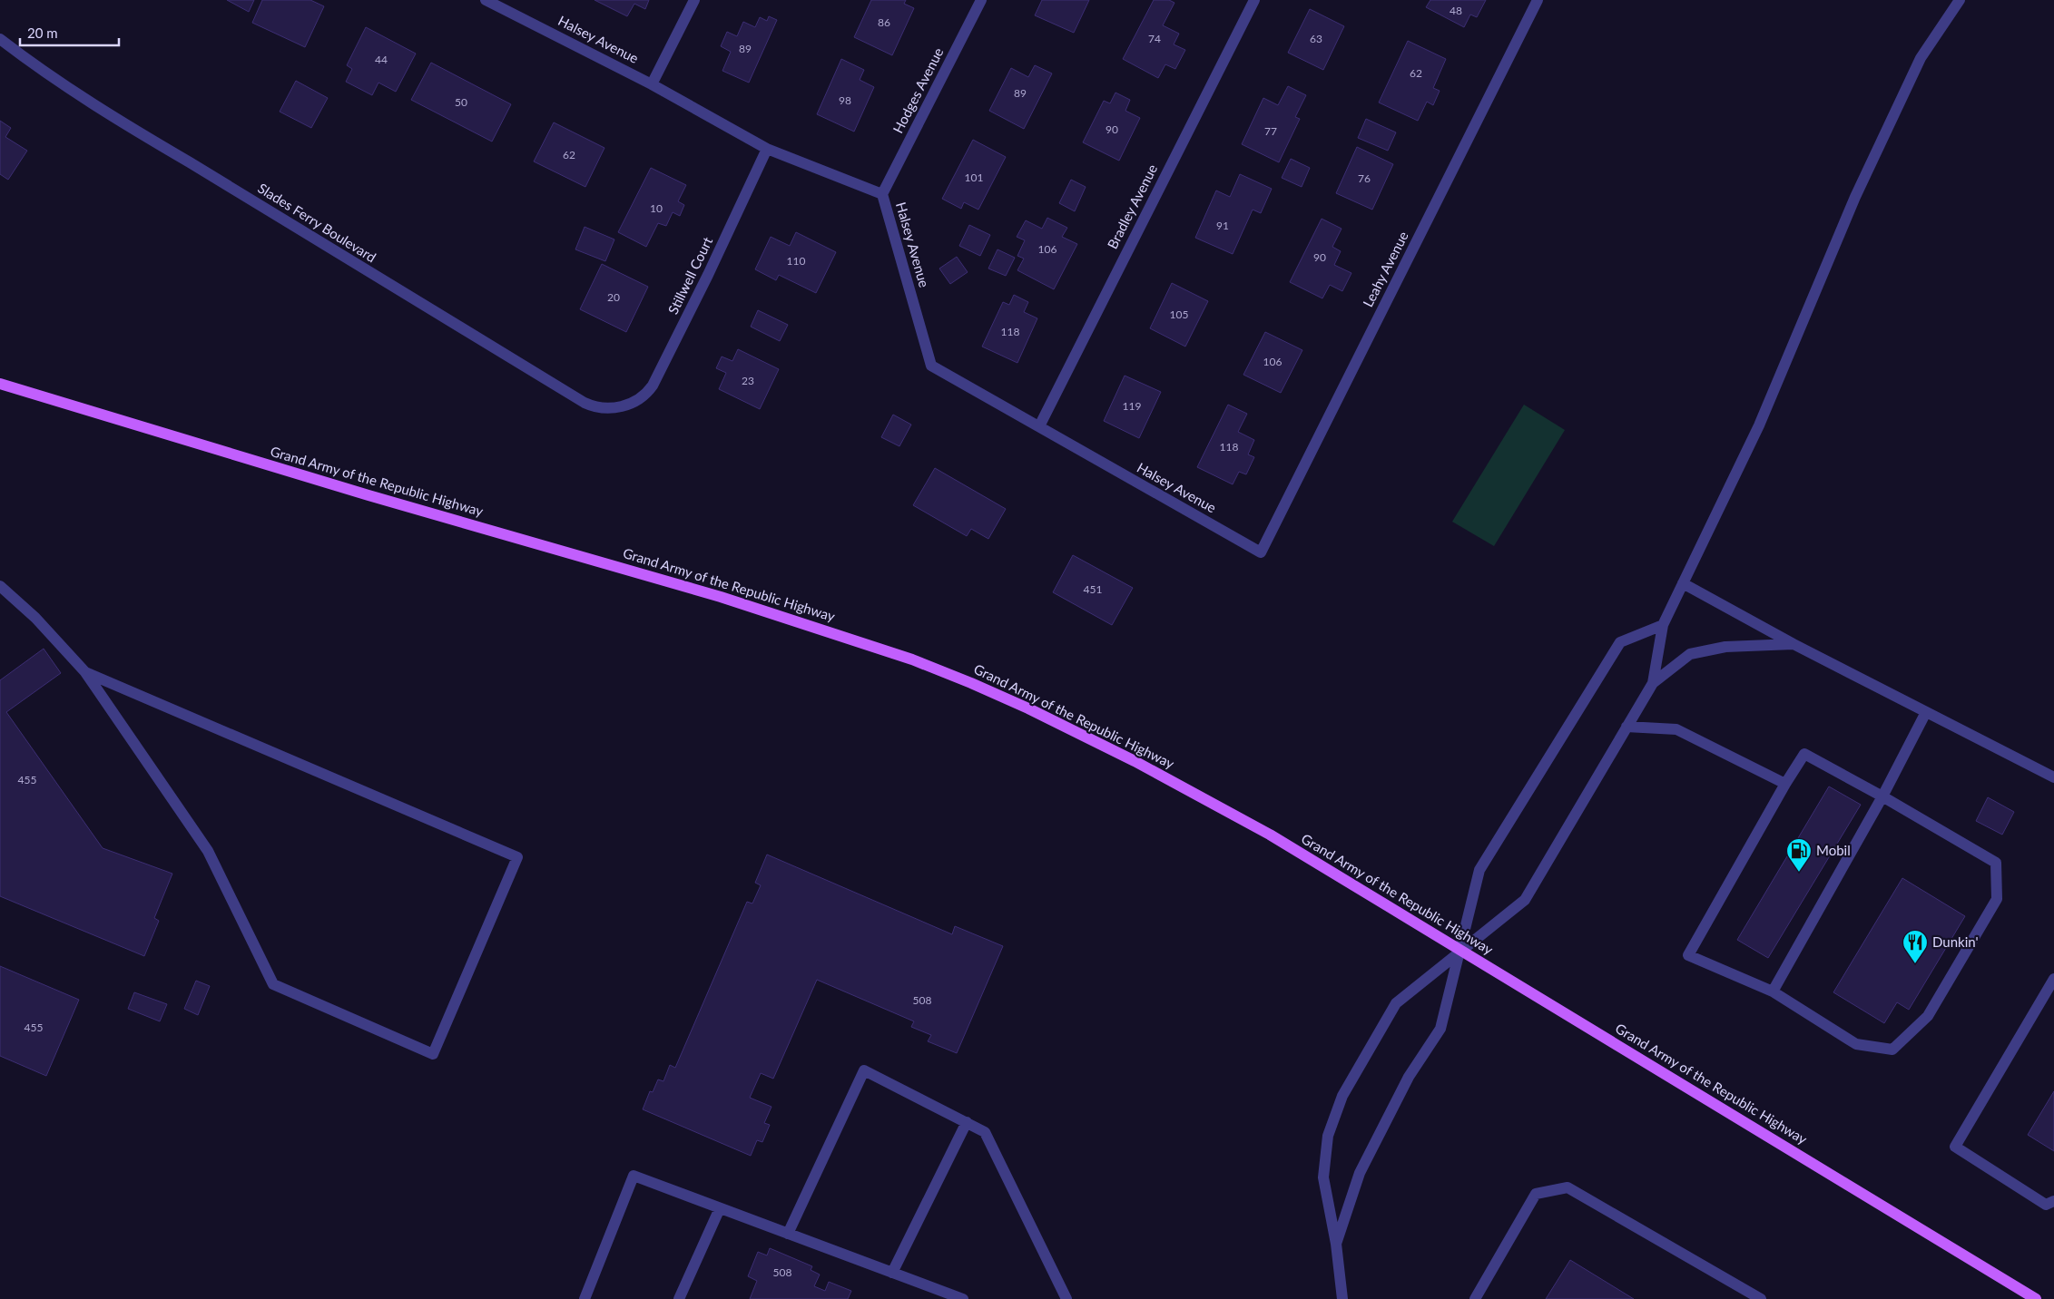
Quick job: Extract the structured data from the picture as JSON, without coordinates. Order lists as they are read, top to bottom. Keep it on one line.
{"streets":{"main road":["Grand Army of the Republic Highway"],"street":["Halsey Avenue","Hodges Avenue","Bradley Avenue","Slades Ferry Boulevard","Leahy Avenue","Stillwell Court"]},"crossings":[["Halsey Avenue","Hodges Avenue"],["Halsey Avenue","Bradley Avenue"],["Halsey Avenue","Leahy Avenue"],["Halsey Avenue","Stillwell Court"],["Slades Ferry Boulevard","Stillwell Court"]],"places":{"fuel station":["Mobil"],"restaurant":["Dunkin'"]},"house_numbers":["48","86","74","63","89","44","62","89","98","50","90","77","62","101","76","10","91","106","90","110","20","105","118","106","23","119","118","451","455","508","455","508"],"scale_bar":"20 m"}
